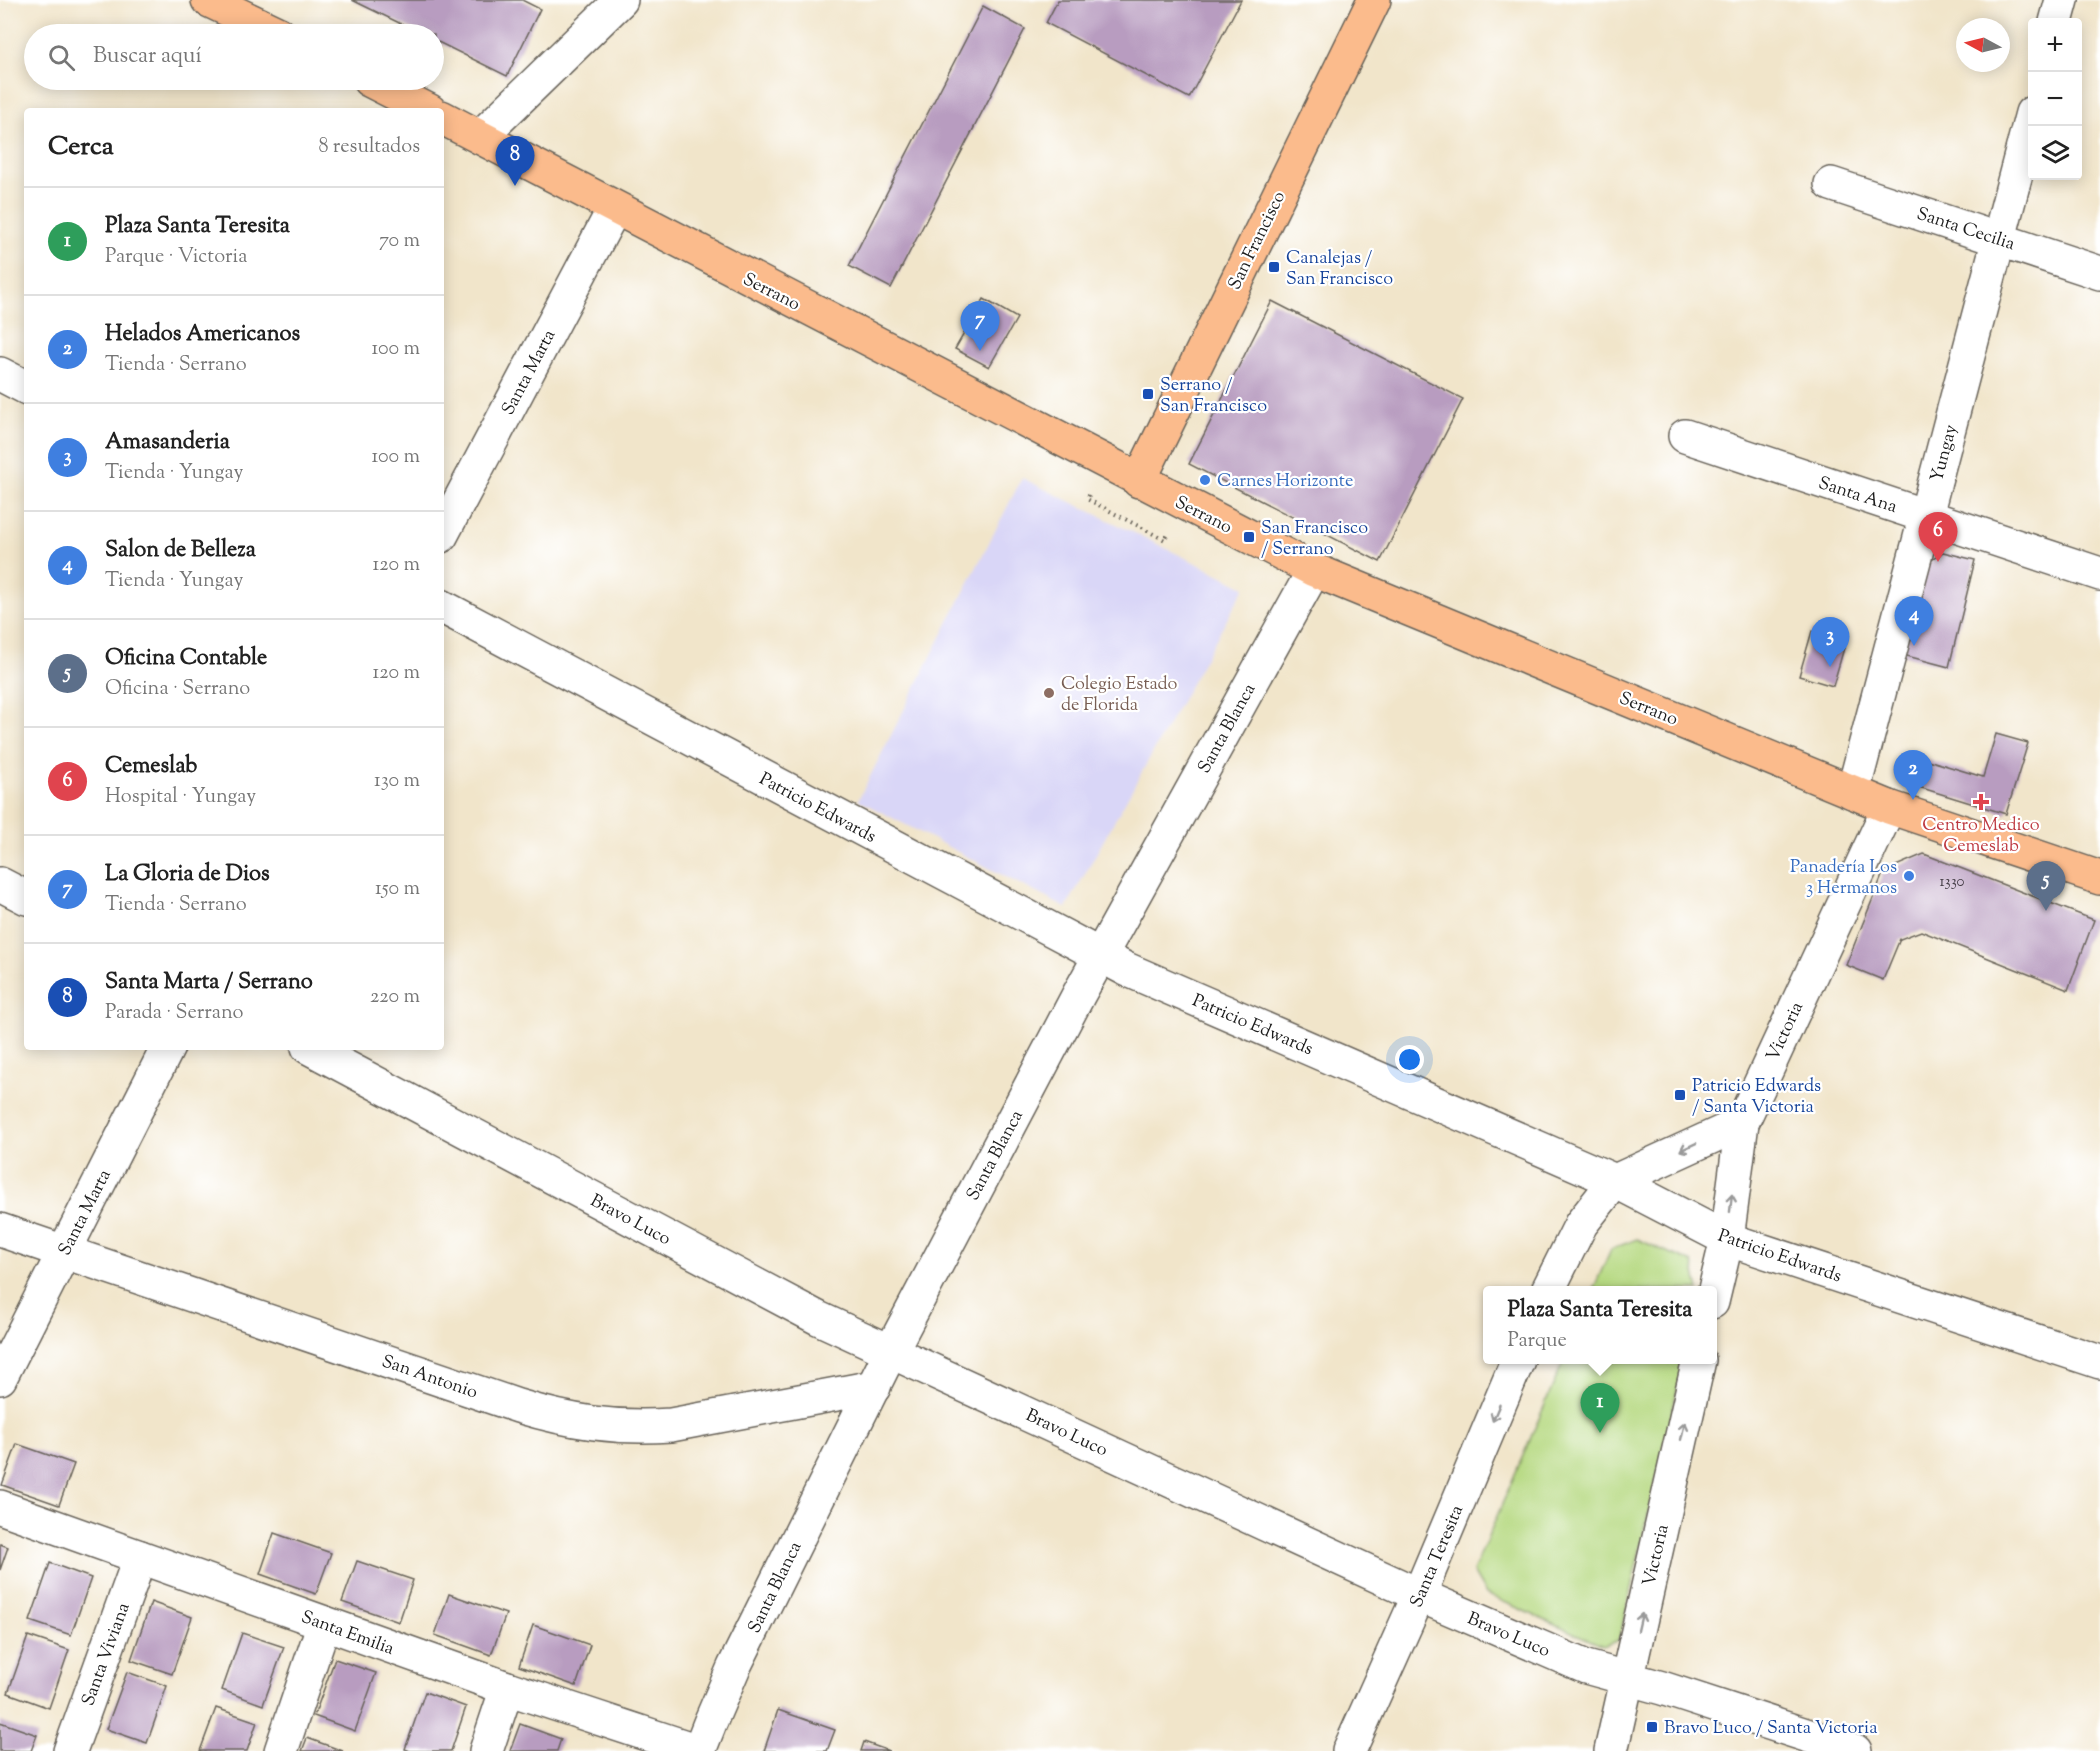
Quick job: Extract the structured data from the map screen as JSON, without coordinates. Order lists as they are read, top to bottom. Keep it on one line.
{"streets":{"main road":["San Francisco","Serrano"],"street":["Santa Cecilia","Santa Marta","Yungay","Santa Ana","Santa Blanca","Patricio Edwards","Victoria","Bravo Luco","San Antonio","Santa Teresita","Santa Emilia","Santa Viviana"]},"crossings":[["Santa Cecilia","Yungay"],["San Francisco","Serrano"],["Serrano","Santa Marta"],["Serrano","Yungay"],["Serrano","Santa Blanca"],["Serrano","Victoria"],["Santa Marta","San Antonio"],["Yungay","Santa Ana"],["Santa Blanca","Patricio Edwards"],["Santa Blanca","Bravo Luco"],["Santa Blanca","San Antonio"],["Santa Blanca","Santa Emilia"],["Patricio Edwards","Victoria"],["Victoria","Bravo Luco"],["Bravo Luco","Santa Teresita"],["Santa Emilia","Santa Viviana"]],"one_way":["Victoria","Santa Teresita"],"places":{"transit":["Canalejas / San Francisco","Serrano / San Francisco","San Francisco / Serrano","Patricio Edwards / Santa Victoria","Bravo Luco / Santa Victoria"],"other":["Carnes Horizonte","Colegio Estado de Florida","Panadería Los 3 Hermanos"],"health":["Centro Medico Cemeslab"]},"house_numbers":["1330"],"north":"left","page":{"map_buttons":["+","−"],"search":"Buscar aquí","heading":["Cerca","8 resultados"],"pins":["8","7","6","4","3","2","5","1"],"list":[{"mark":"1","name":"Plaza Santa Teresita","note":"Parque · Victoria","value":"70 m"},{"mark":"2","name":"Helados Americanos","note":"Tienda · Serrano","value":"100 m"},{"mark":"3","name":"Amasanderia","note":"Tienda · Yungay","value":"100 m"},{"mark":"4","name":"Salon de Belleza","note":"Tienda · Yungay","value":"120 m"},{"mark":"5","name":"Oficina Contable","note":"Oficina · Serrano","value":"120 m"},{"mark":"6","name":"Cemeslab","note":"Hospital · Yungay","value":"130 m"},{"mark":"7","name":"La Gloria de Dios","note":"Tienda · Serrano","value":"150 m"},{"mark":"8","name":"Santa Marta / Serrano","note":"Parada · Serrano","value":"220 m"}],"popup":["Plaza Santa Teresita","Parque"]}}
